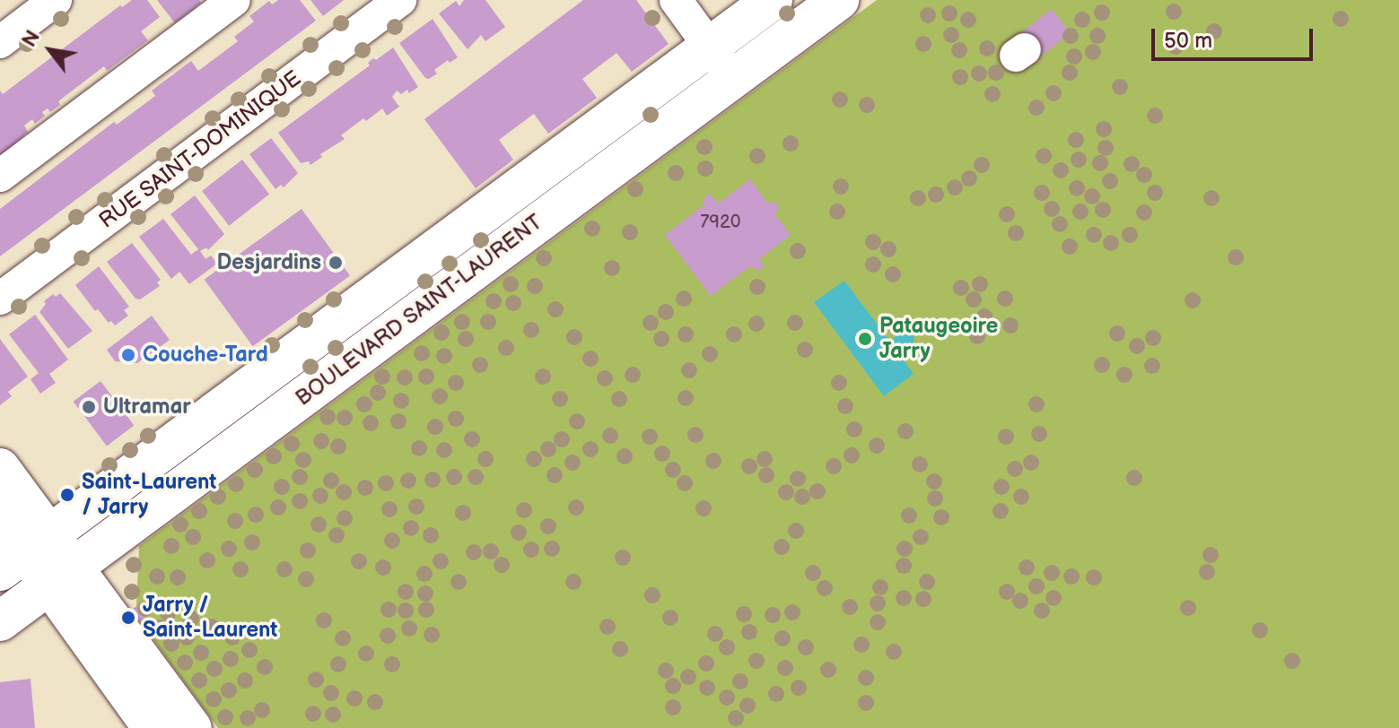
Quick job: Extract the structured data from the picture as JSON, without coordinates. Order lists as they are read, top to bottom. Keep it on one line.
{"streets":{"main road":["BOULEVARD SAINT-LAURENT"],"street":["RUE SAINT-DOMINIQUE"]},"places":["Desjardins","Pataugeoire Jarry","Couche-Tard","Ultramar","Saint-Laurent / Jarry","Jarry / Saint-Laurent"],"house_numbers":["7920"],"scale_bar":"50 m","north":"top left"}
